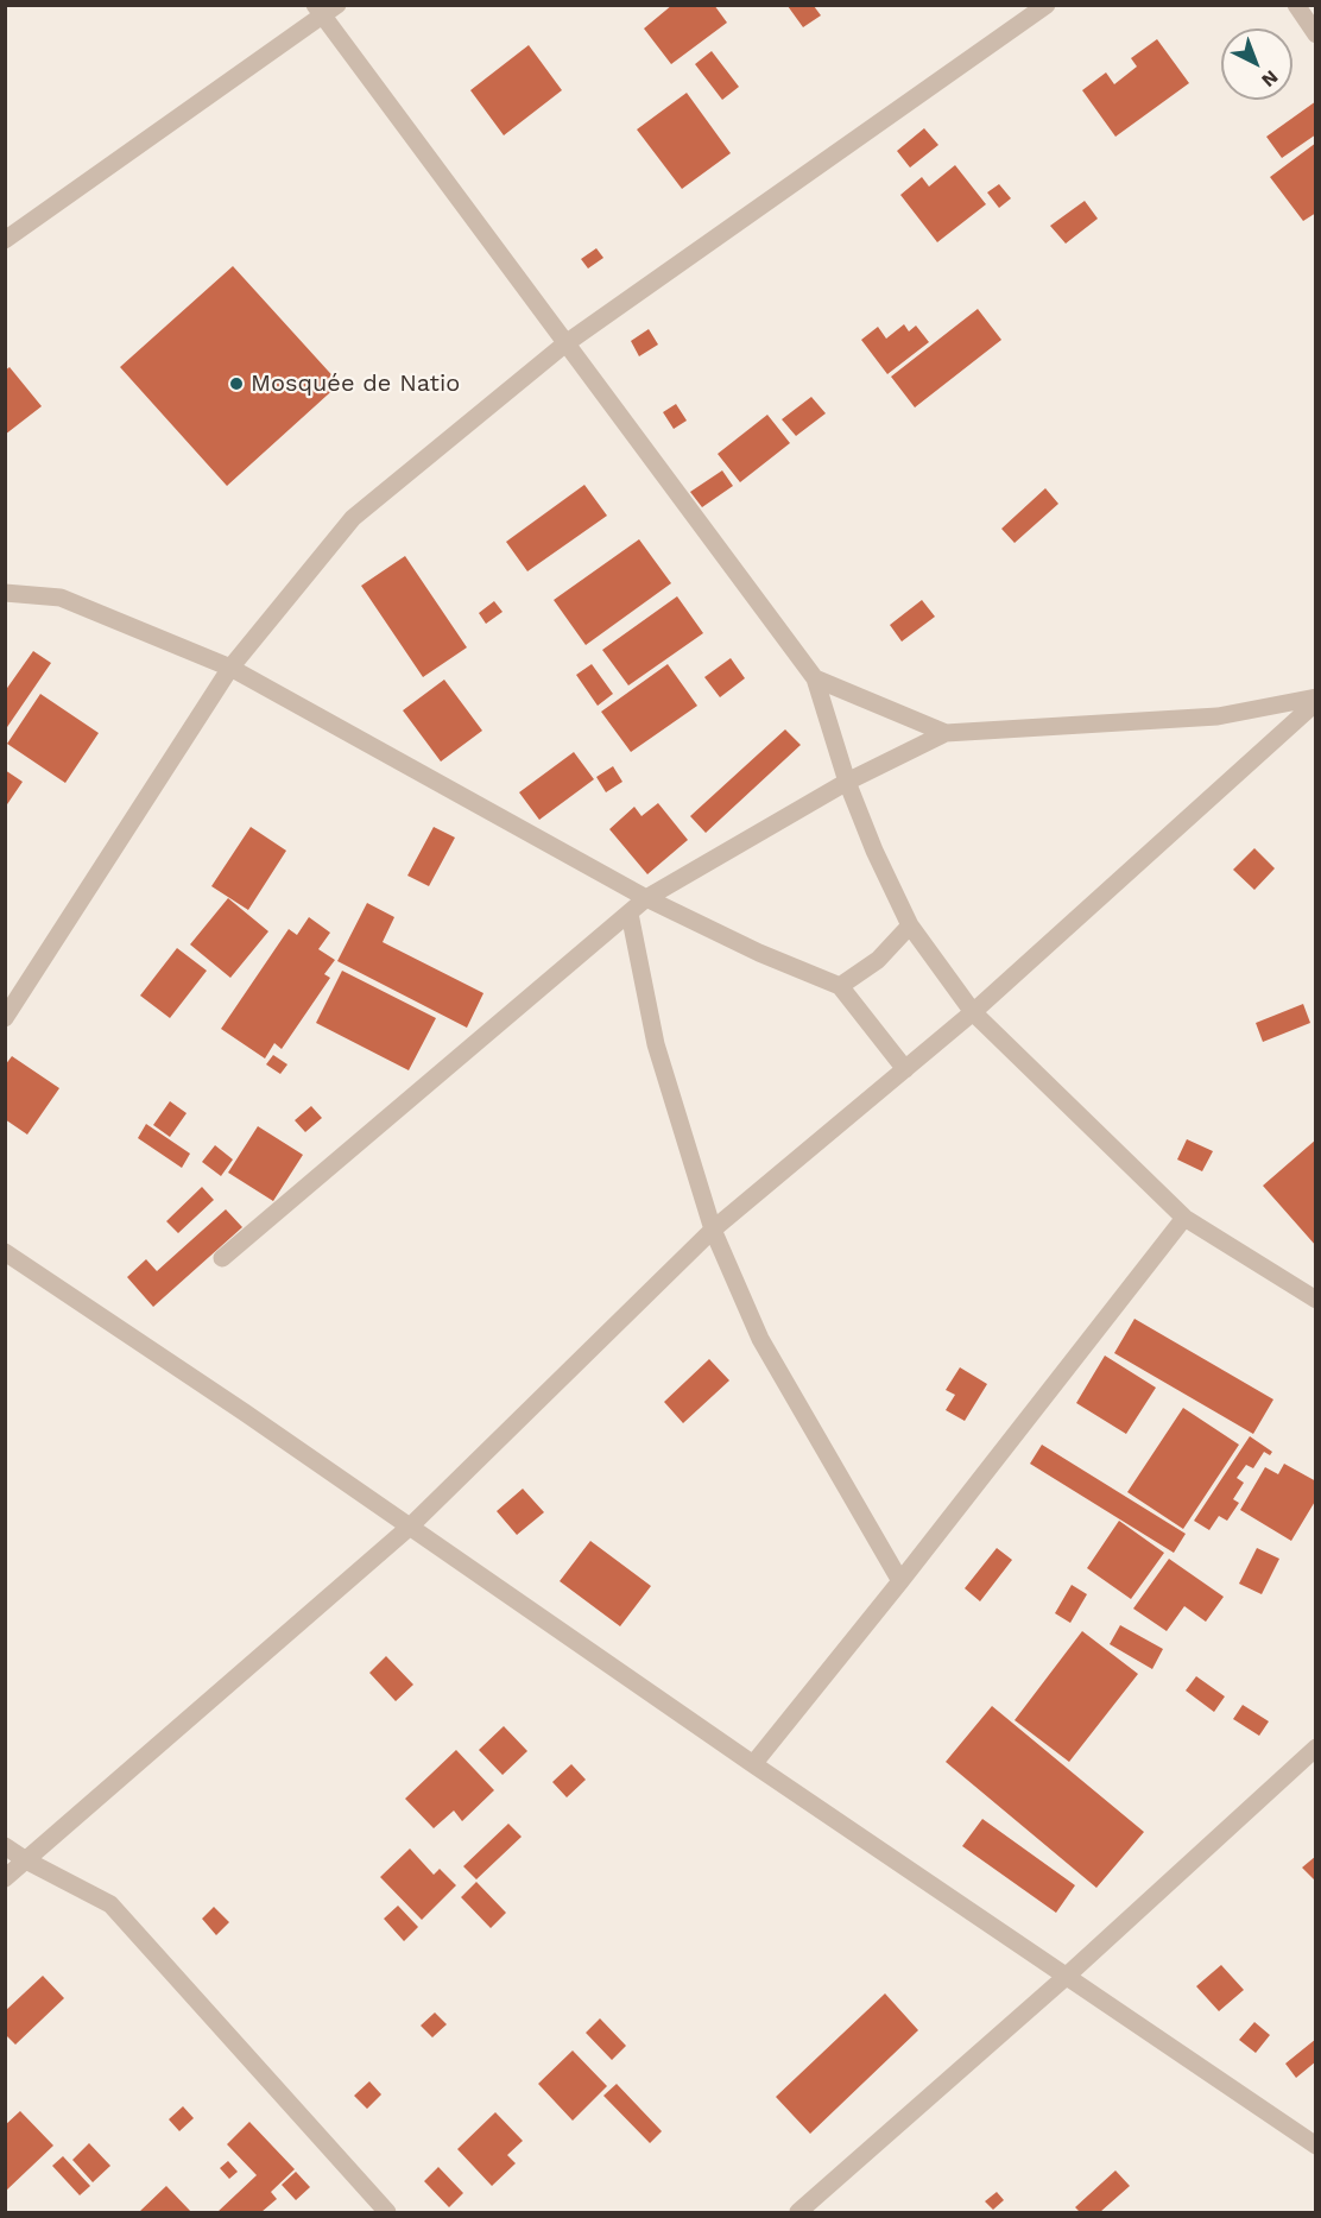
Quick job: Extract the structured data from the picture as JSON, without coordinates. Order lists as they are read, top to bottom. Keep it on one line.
{"places":["Mosquée de Natio"],"north":"bottom right"}
